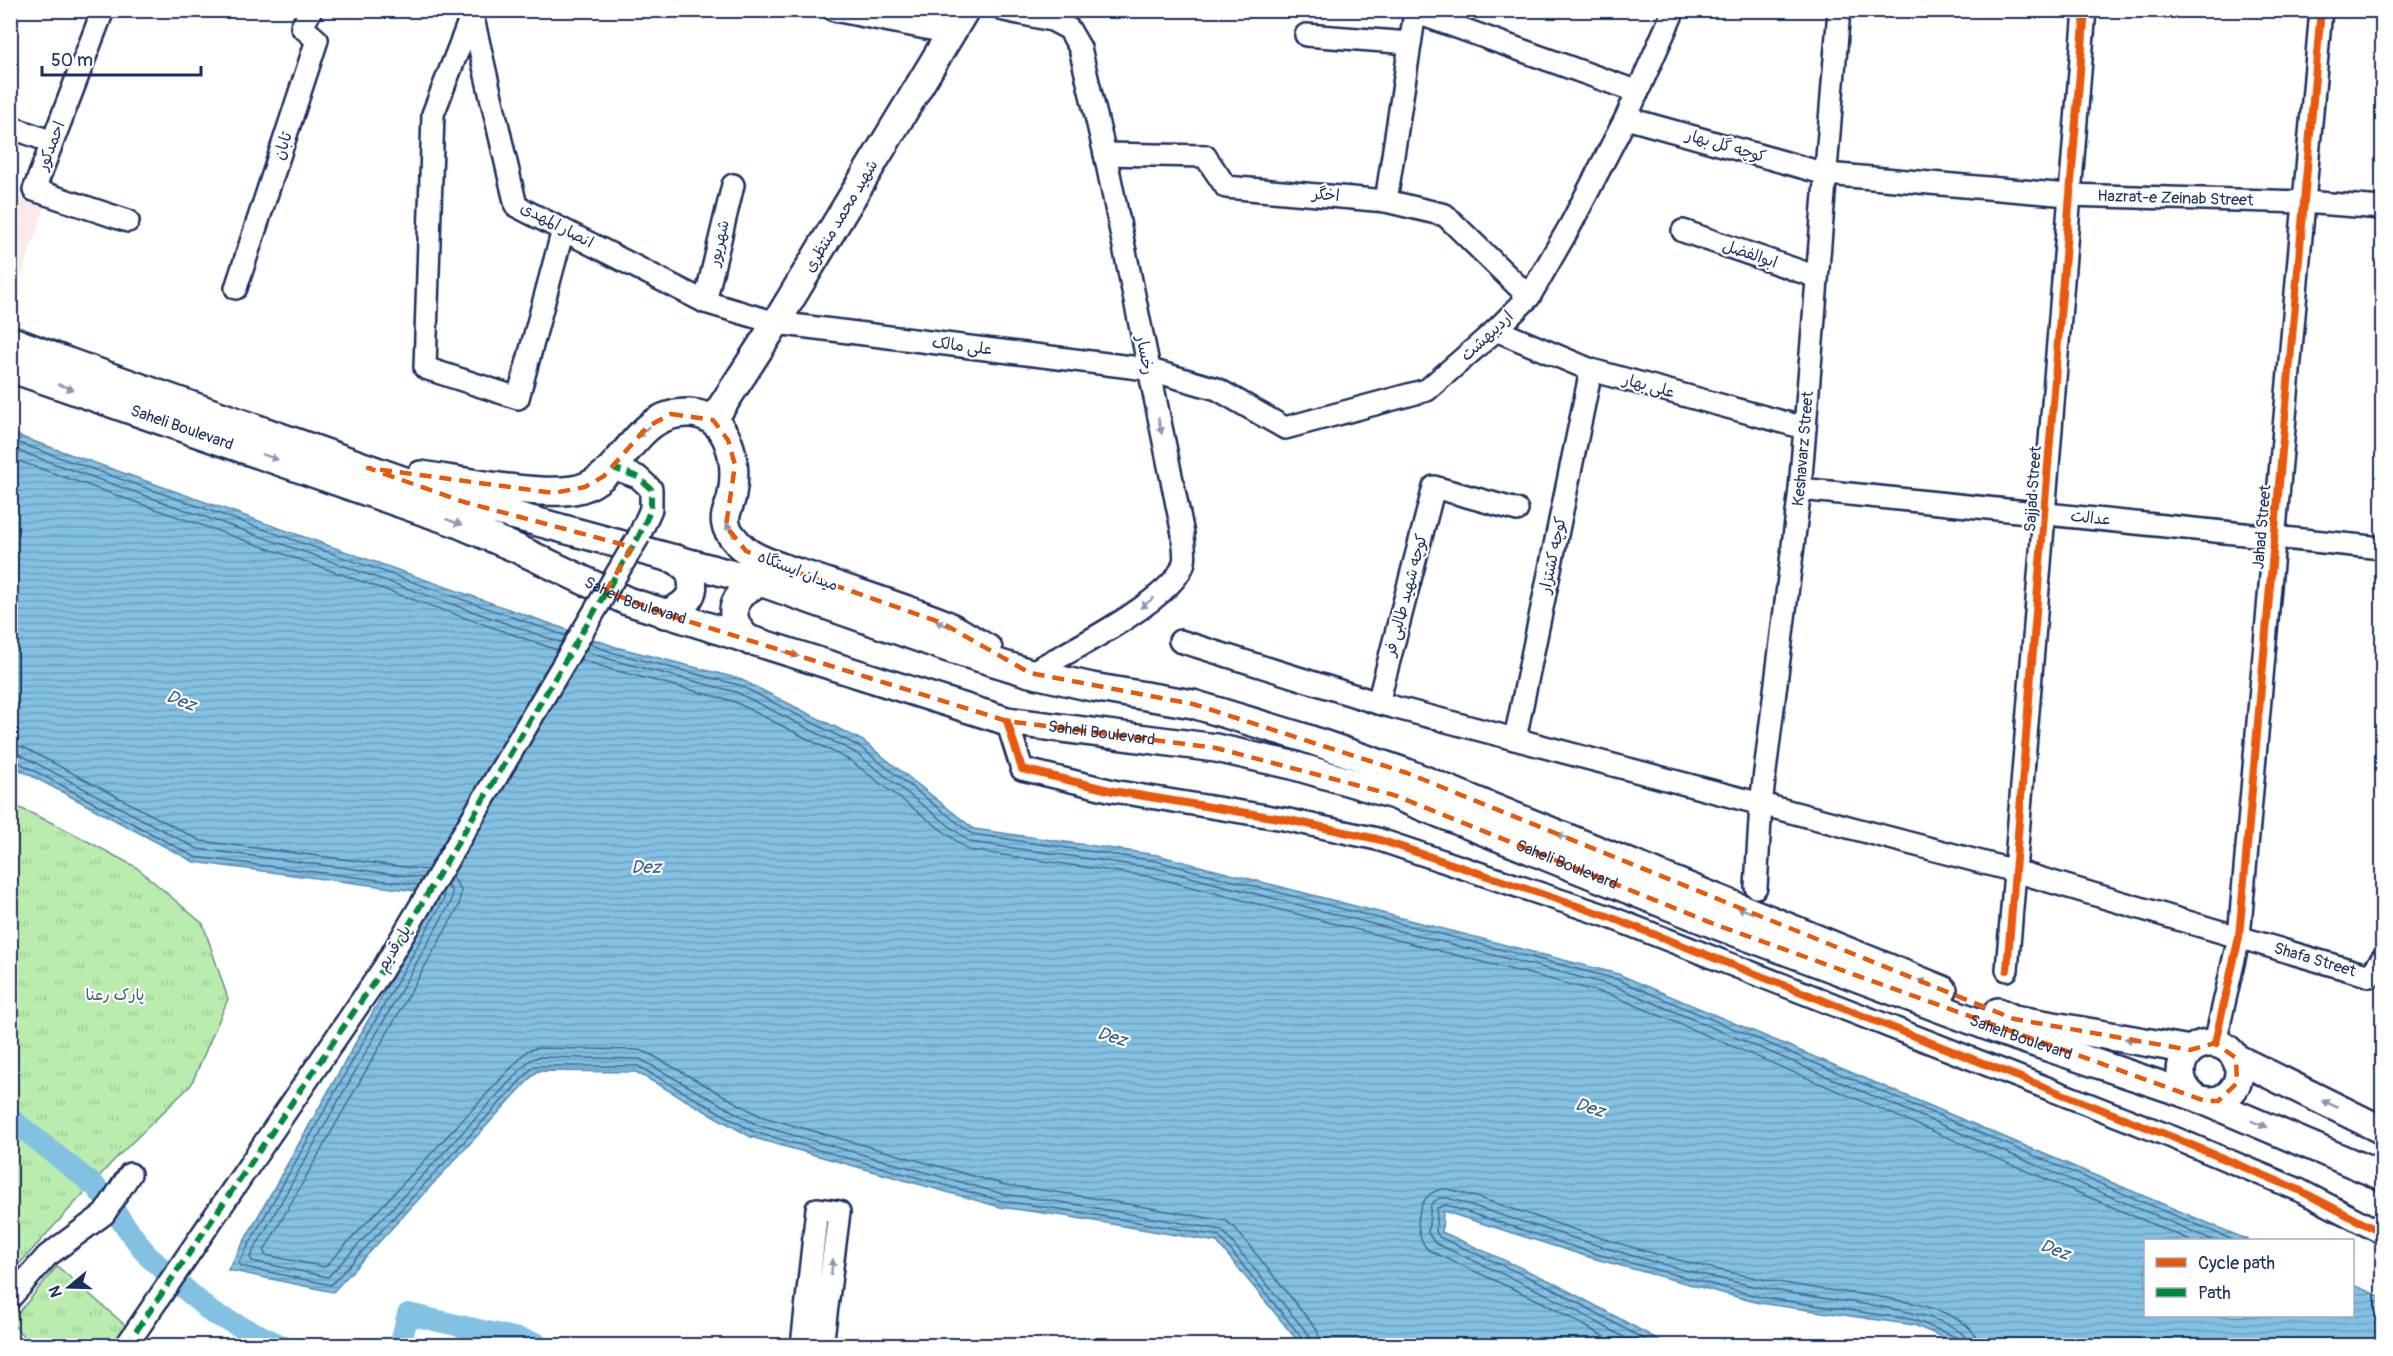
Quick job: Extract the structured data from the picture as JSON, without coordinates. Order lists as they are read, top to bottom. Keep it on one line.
{"streets":{"main road":["شهید محمد منتظری","Saheli Boulevard","میدان ایستگاه"],"street":["احمدکور","تابان","کوچه گل بهار","اخگر","Hazrat-e Zeinab Street","انصار المهدی","شهریور","ابوالفضل","اردیبهشت","علی مالک","رخسار","علی بهار","Keshavarz Street","Sajjad Street","عدالت","Jahad Street","کوچه کشتزار","کوچه شهید طالبی فر","پل قدیم","Shafa Street"]},"crossings":[["کوچه گل بهار","Hazrat-e Zeinab Street"],["کوچه گل بهار","اردیبهشت"],["کوچه گل بهار","Keshavarz Street"],["اخگر","اردیبهشت"],["اخگر","رخسار"],["Hazrat-e Zeinab Street","Keshavarz Street"],["Hazrat-e Zeinab Street","Sajjad Street"],["Hazrat-e Zeinab Street","Jahad Street"],["شهید محمد منتظری","انصار المهدی"],["شهید محمد منتظری","علی مالک"],["شهید محمد منتظری","میدان ایستگاه"],["انصار المهدی","شهریور"],["انصار المهدی","علی مالک"],["ابوالفضل","Keshavarz Street"],["اردیبهشت","علی مالک"],["اردیبهشت","رخسار"],["اردیبهشت","علی بهار"],["علی مالک","رخسار"],["رخسار","Saheli Boulevard"],["رخسار","میدان ایستگاه"],["علی بهار","Keshavarz Street"],["علی بهار","کوچه کشتزار"],["Saheli Boulevard","Jahad Street"],["Saheli Boulevard","میدان ایستگاه"],["Keshavarz Street","عدالت"],["Sajjad Street","عدالت"],["عدالت","Jahad Street"],["Jahad Street","Shafa Street"]],"one_way":["رخسار","میدان ایستگاه"],"water":["Dez"],"parks":["پارک رعنا"],"legend":["Cycle path","Path"],"scale_bar":"50 m","north":"left"}
